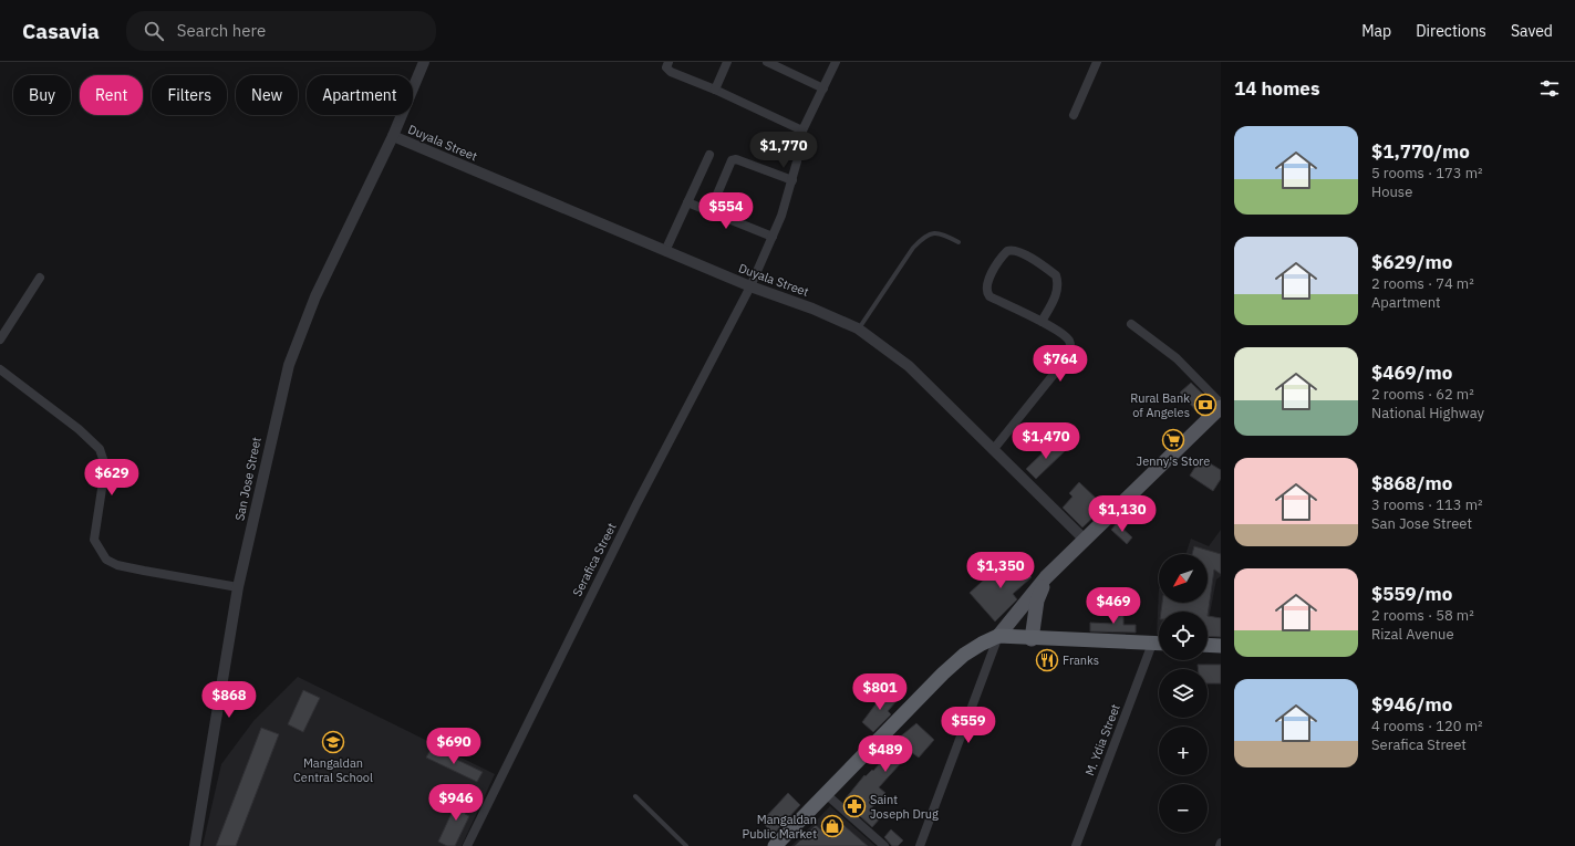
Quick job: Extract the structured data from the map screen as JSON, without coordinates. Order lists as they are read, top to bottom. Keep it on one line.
{"streets":{"street":["Duyala Street","San Jose Street","Serafica Street","M. Ydia Street"]},"crossings":[["Duyala Street","San Jose Street"],["Duyala Street","Serafica Street"]],"places":{"bank":["Rural Bank of Angeles"],"supermarket":["Jenny's Store"],"restaurant":["Franks"],"school or university":["Mangaldan Central School"],"pharmacy":["Saint Joseph Drug"],"shop":["Mangaldan Public Market"]},"north":"bottom left","page":{"header":"Casavia","search":"Search here","nav":["Map","Directions","Saved"],"heading":"14 homes","chip":["Buy","Rent","Filters","New","Apartment"],"list":[{"name":"$1,770/mo","note":"5 rooms · 173 m² · House"},{"name":"$629/mo","note":"2 rooms · 74 m² · Apartment"},{"name":"$469/mo","note":"2 rooms · 62 m² · National Highway"},{"name":"$868/mo","note":"3 rooms · 113 m² · San Jose Street"},{"name":"$559/mo","note":"2 rooms · 58 m² · Rizal Avenue"},{"name":"$946/mo","note":"4 rooms · 120 m² · Serafica Street"}],"price":["$1,770","$554","$764","$1,470","$629","$1,130","$1,350","$469","$801","$868","$559","$690","$489","$946"],"map_buttons":["+","−"]}}
